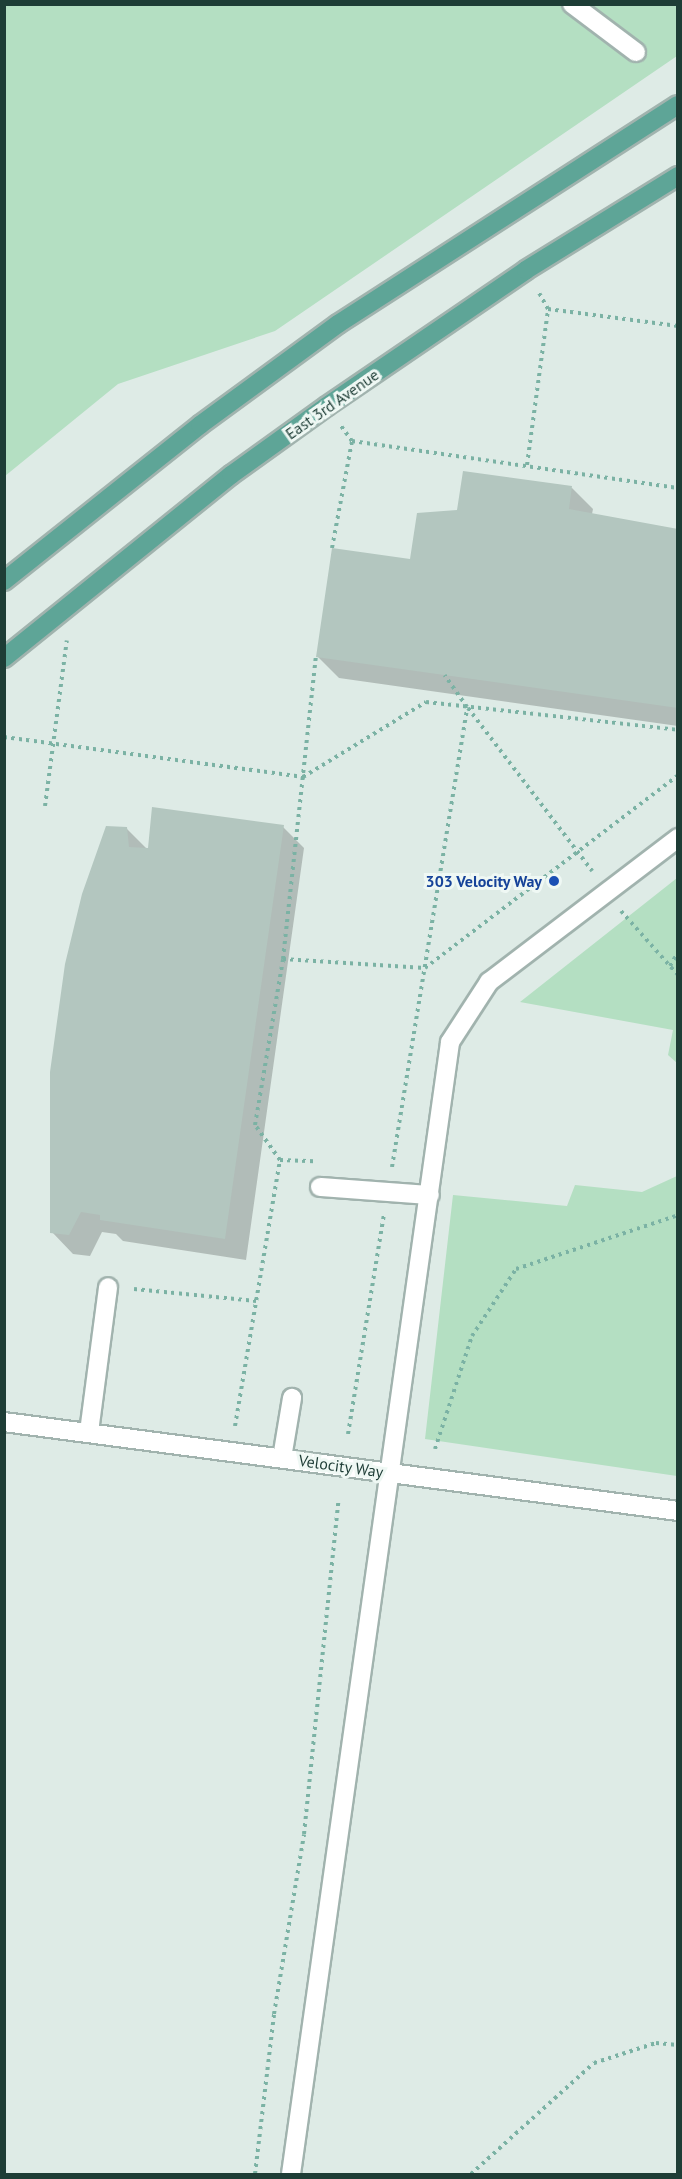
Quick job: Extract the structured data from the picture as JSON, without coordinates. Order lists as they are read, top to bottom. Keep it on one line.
{"streets":{"main road":["East 3rd Avenue"],"street":["Velocity Way"]},"places":["303 Velocity Way"]}
